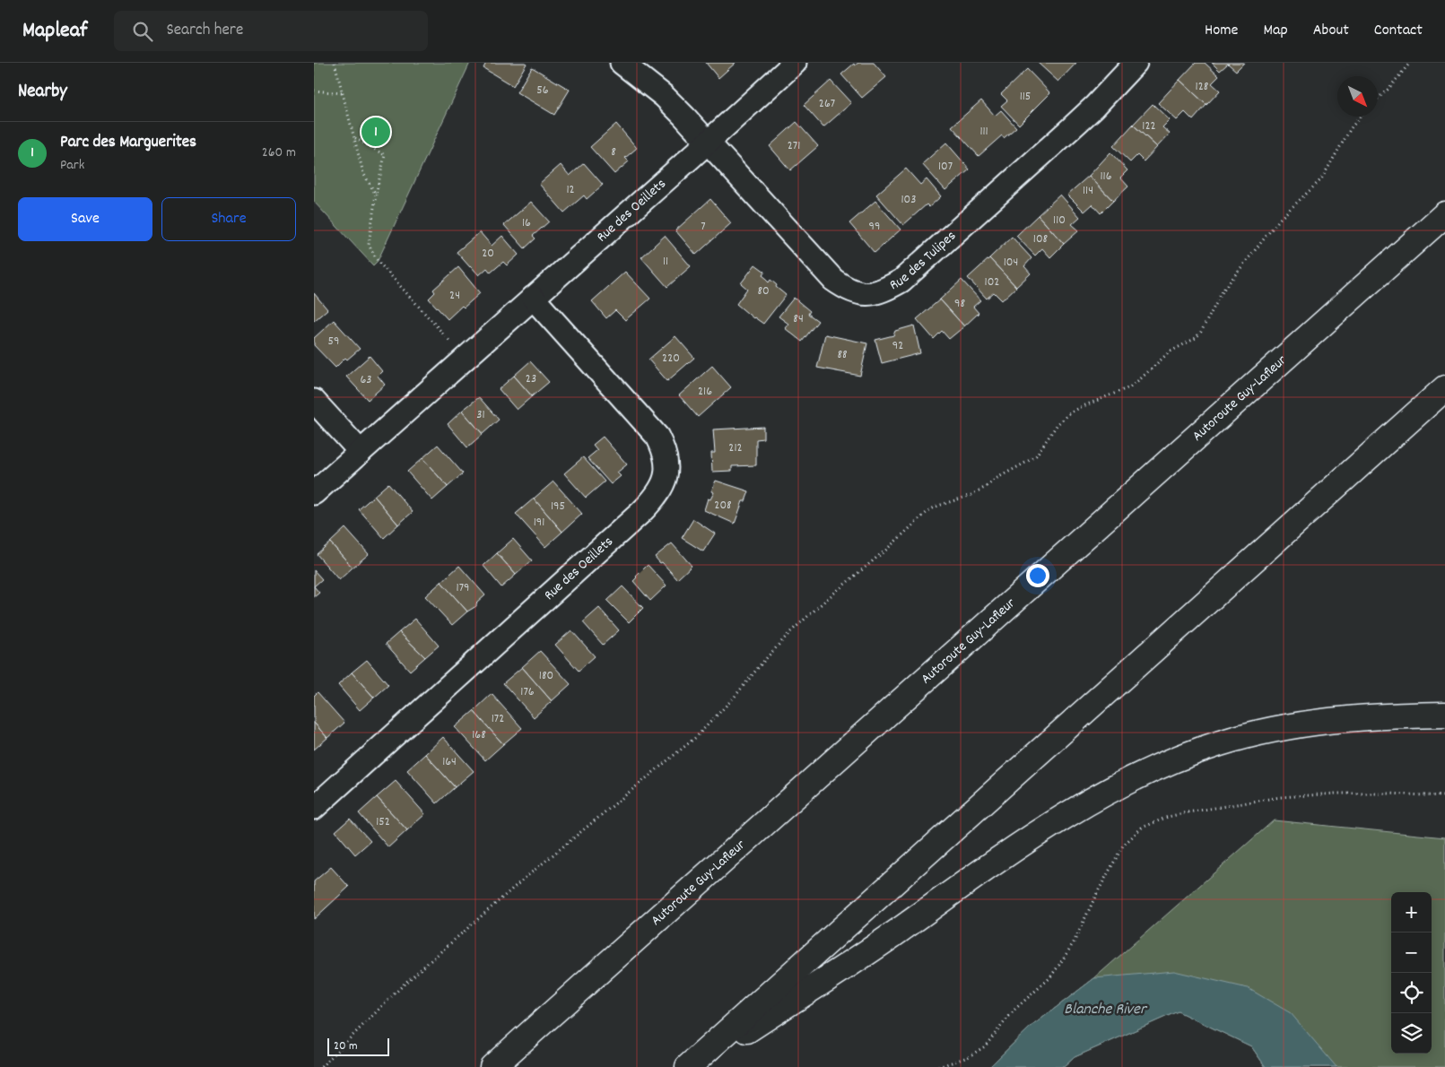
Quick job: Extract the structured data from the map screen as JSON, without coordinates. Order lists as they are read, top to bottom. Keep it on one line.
{"streets":{"highway":["Autoroute Guy-Lafleur"],"street":["Rue des Oeillets","Rue des Tulipes"]},"crossings":[["Rue des Oeillets","Rue des Tulipes"]],"water":["Blanche River"],"house_numbers":["128","56","115","267","122","111","271","8","107","116","12","114","103","110","16","7","99","108","20","11","104","102","80","24","98","84","59","92","88","220","23","63","216","31","212","208","195","191","179","180","176","172","168","164","152"],"scale_bar":"20 m","north":"bottom right","page":{"header":"Mapleaf","search":"Search here","nav":["Home","Map","About","Contact"],"heading":"Nearby","pins":"1","list":[{"mark":"1","name":"Parc des Marguerites","note":"Park","value":"260 m"}],"buttons":["Save","Share"],"map_buttons":["+","−"],"scale":"20 m"}}
